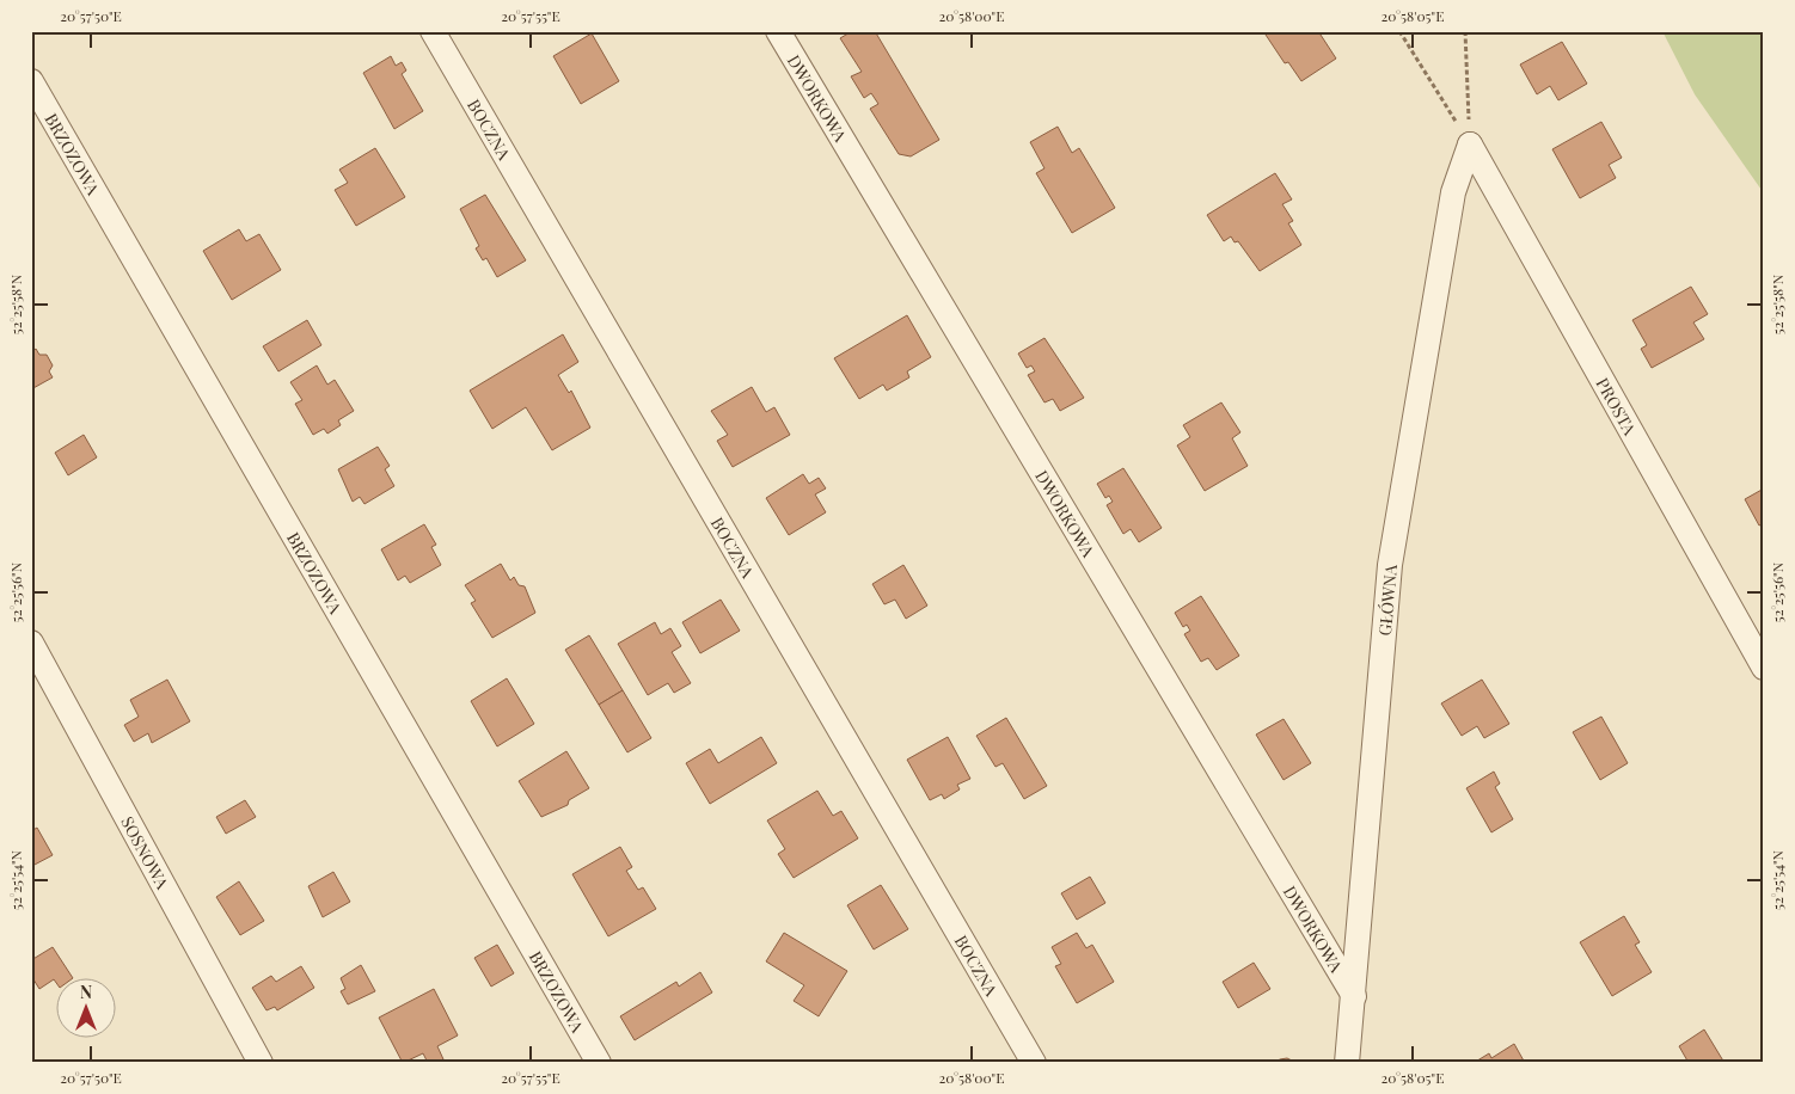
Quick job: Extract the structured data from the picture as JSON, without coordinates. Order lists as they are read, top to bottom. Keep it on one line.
{"streets":{"street":["DWORKOWA","BOCZNA","BRZOZOWA","PROSTA","GŁÓWNA","SOSNOWA"]},"crossings":[["DWORKOWA","GŁÓWNA"],["PROSTA","GŁÓWNA"]],"north":"top","coordinates":["20°57'50\"E","20°57'55\"E","20°58'00\"E","20°58'05\"E","52°25'58\"N","52°25'56\"N","52°25'54\"N"]}
